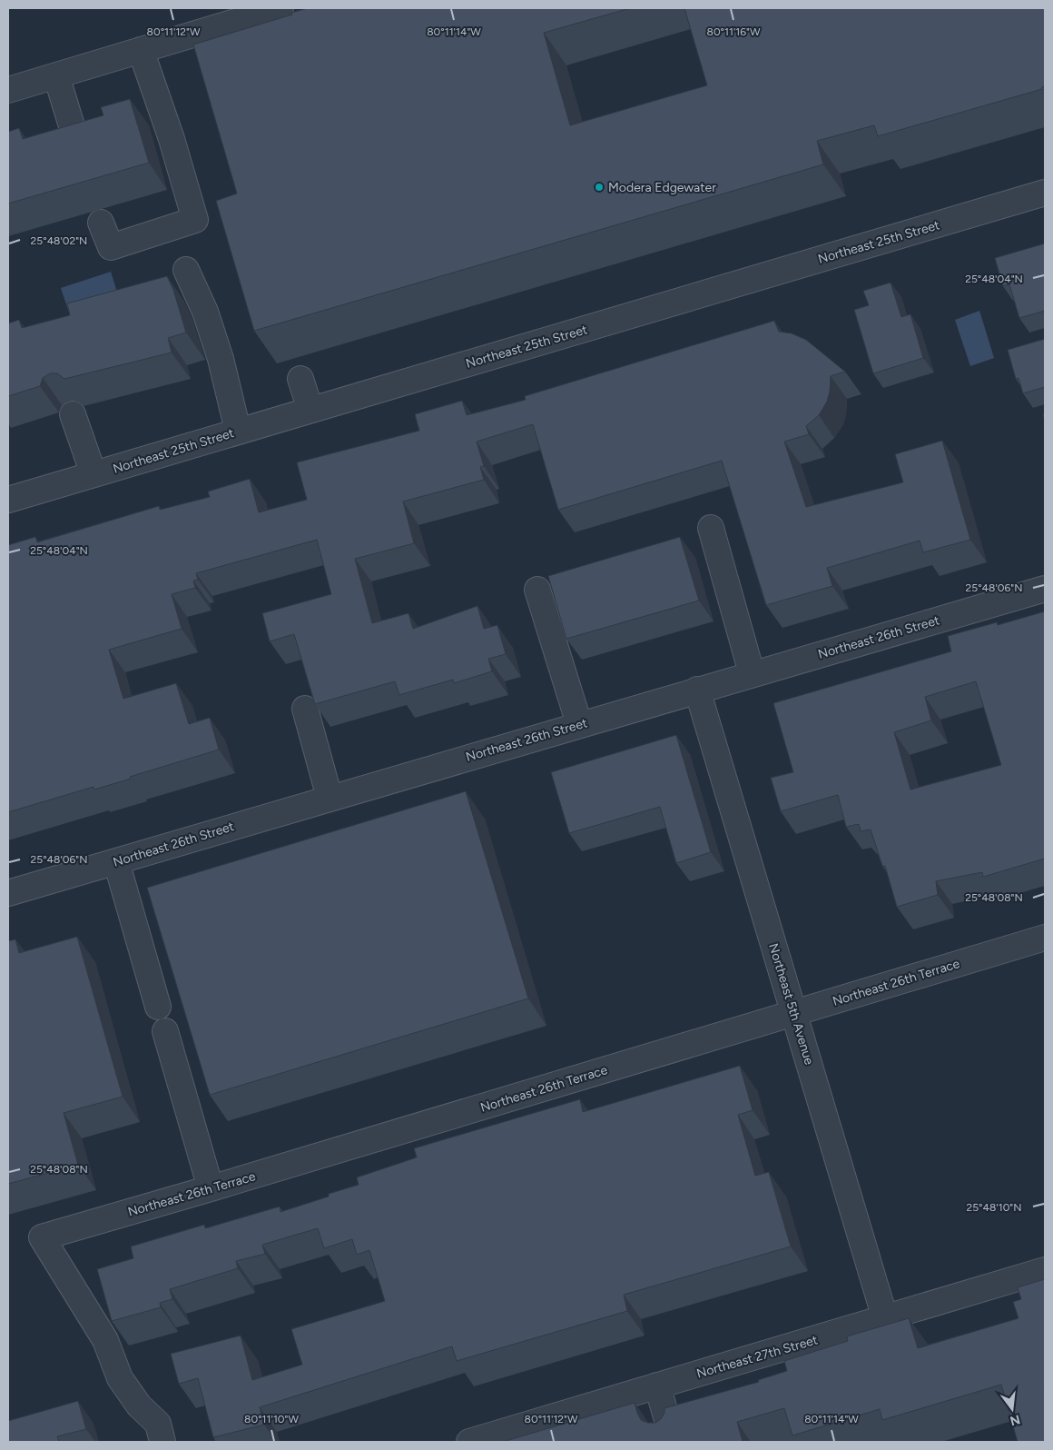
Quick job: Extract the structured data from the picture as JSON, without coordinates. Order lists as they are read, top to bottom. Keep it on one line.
{"streets":{"street":["Northeast 25th Street","Northeast 26th Street","Northeast 26th Terrace","Northeast 5th Avenue","Northeast 27th Street"]},"crossings":[["Northeast 26th Street","Northeast 5th Avenue"],["Northeast 26th Terrace","Northeast 5th Avenue"],["Northeast 5th Avenue","Northeast 27th Street"]],"places":["Modera Edgewater"],"north":"bottom","coordinates":["80°11'12\"W","80°11'14\"W","80°11'16\"W","25°48'02\"N","25°48'04\"N","25°48'06\"N","25°48'08\"N","25°48'10\"N","80°11'10\"W"]}
